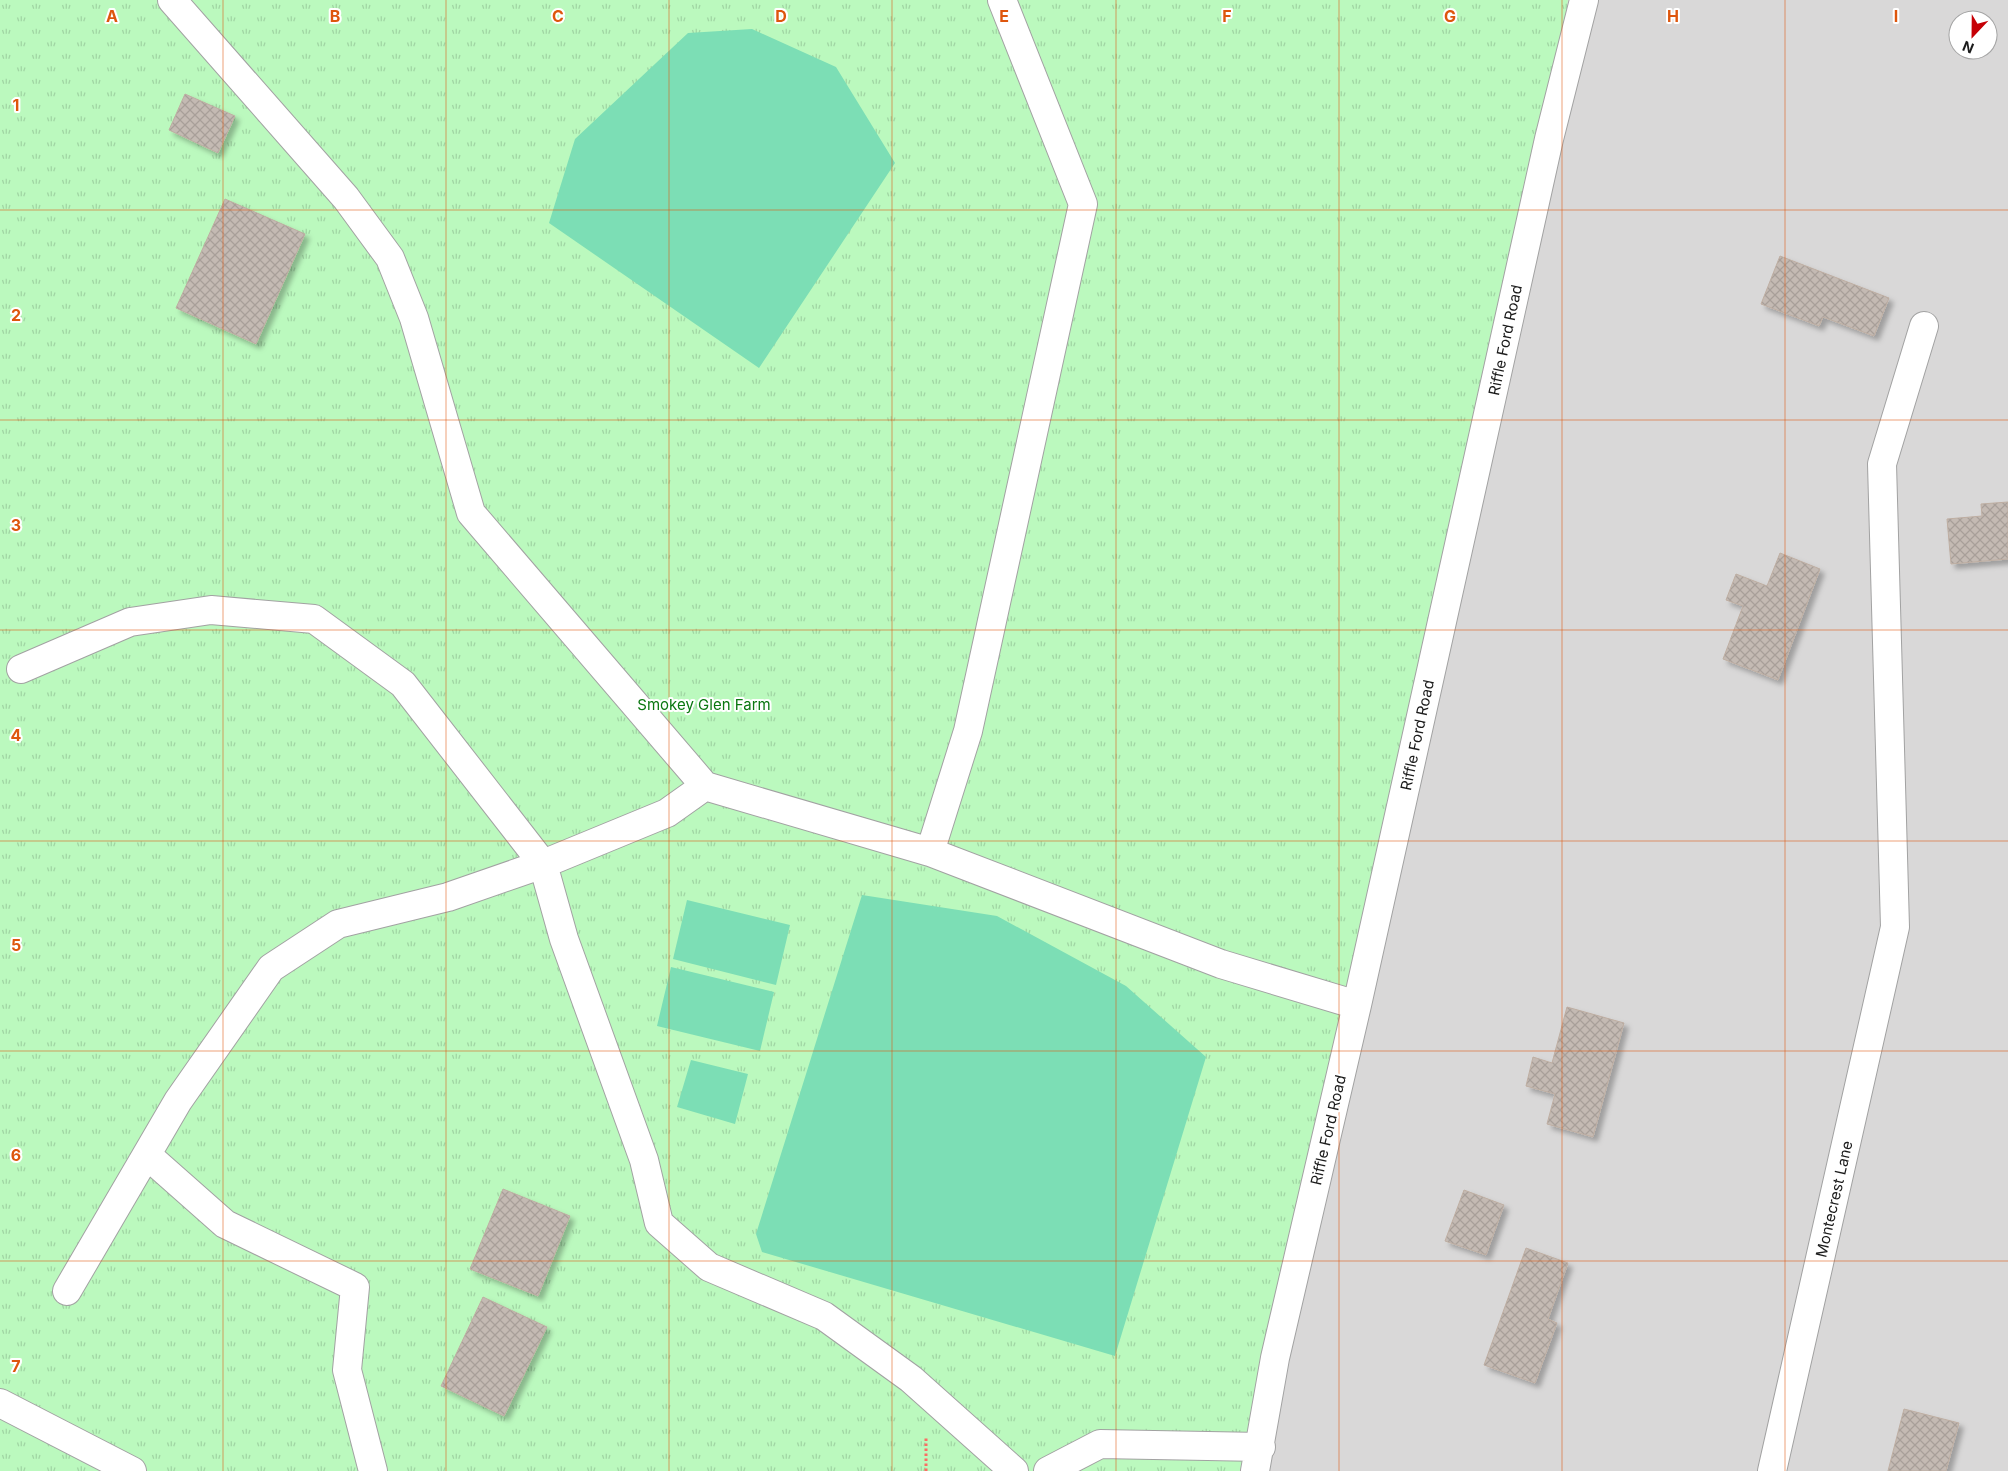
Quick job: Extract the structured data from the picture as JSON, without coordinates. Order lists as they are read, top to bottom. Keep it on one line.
{"streets":{"street":["Riffle Ford Road","Montecrest Lane"]},"parks":["Smokey Glen Farm"],"north":"bottom","grid":{"columns":["A","B","C","D","E","F","G","H","I"],"rows":["1","2","3","4","5","6","7"]}}
